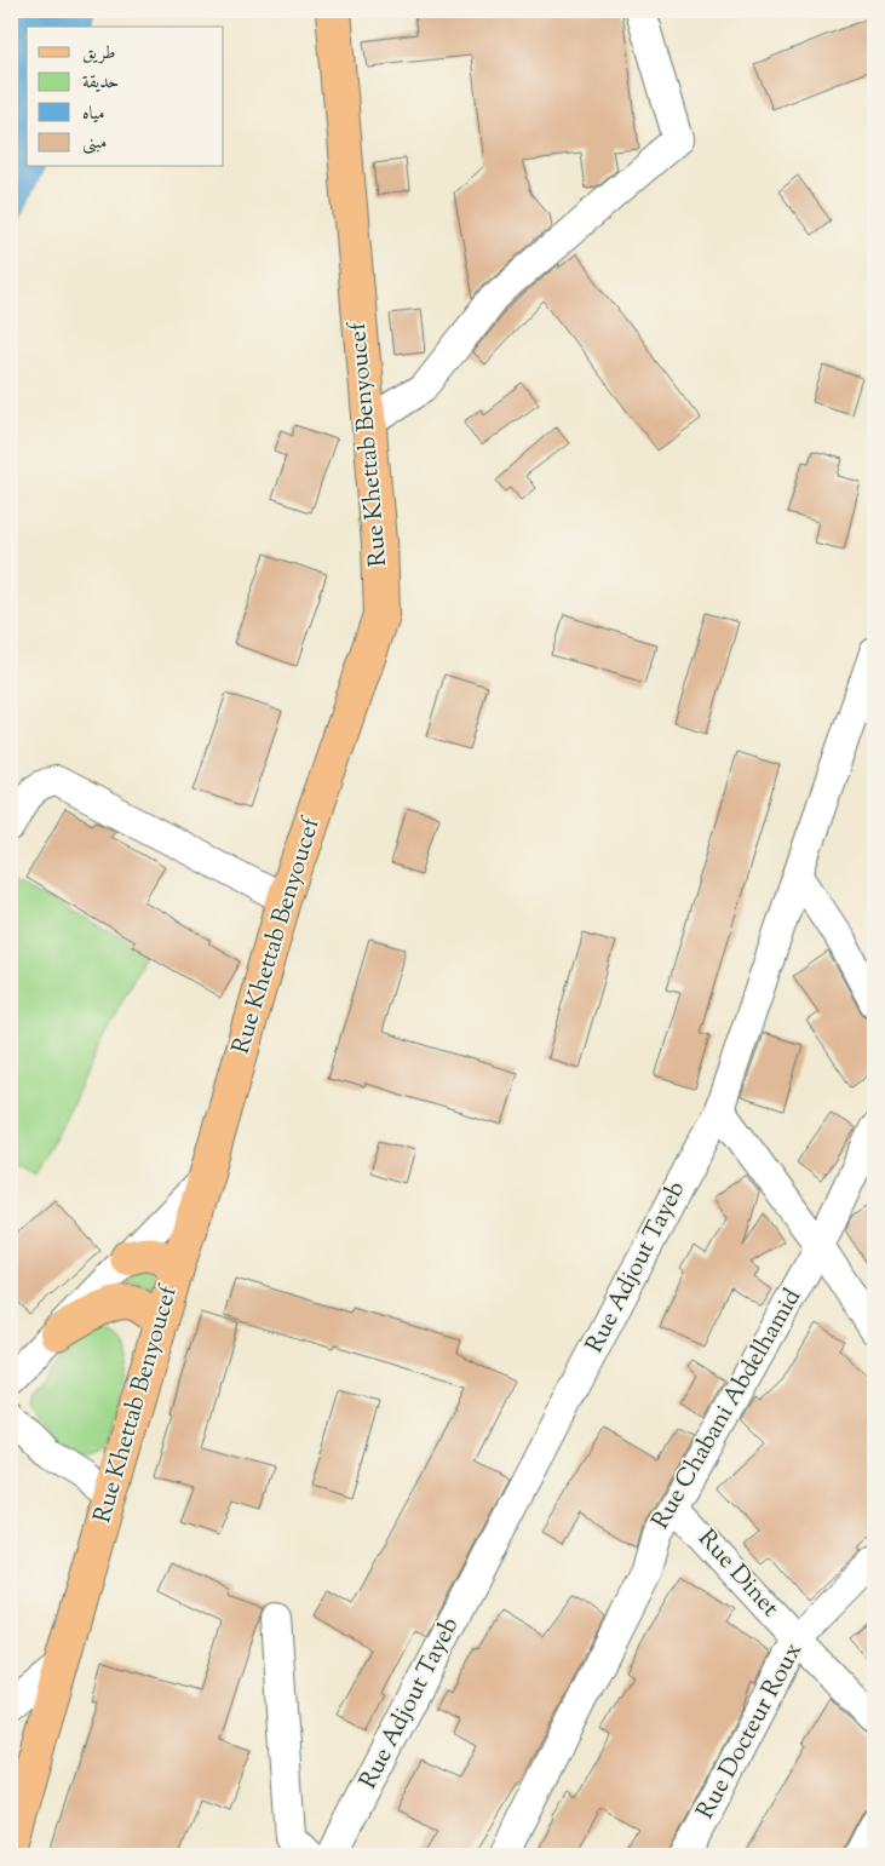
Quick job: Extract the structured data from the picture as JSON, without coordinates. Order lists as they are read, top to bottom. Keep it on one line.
{"streets":{"main road":["Rue Khettab Benyoucef"],"street":["Rue Adjout Tayeb","Rue Chabani Abdelhamid","Rue Dinet","Rue Docteur Roux"]},"crossings":[["Rue Chabani Abdelhamid","Rue Dinet"],["Rue Dinet","Rue Docteur Roux"]],"legend":["طريق","حديقة","مياه","مبنى"]}
